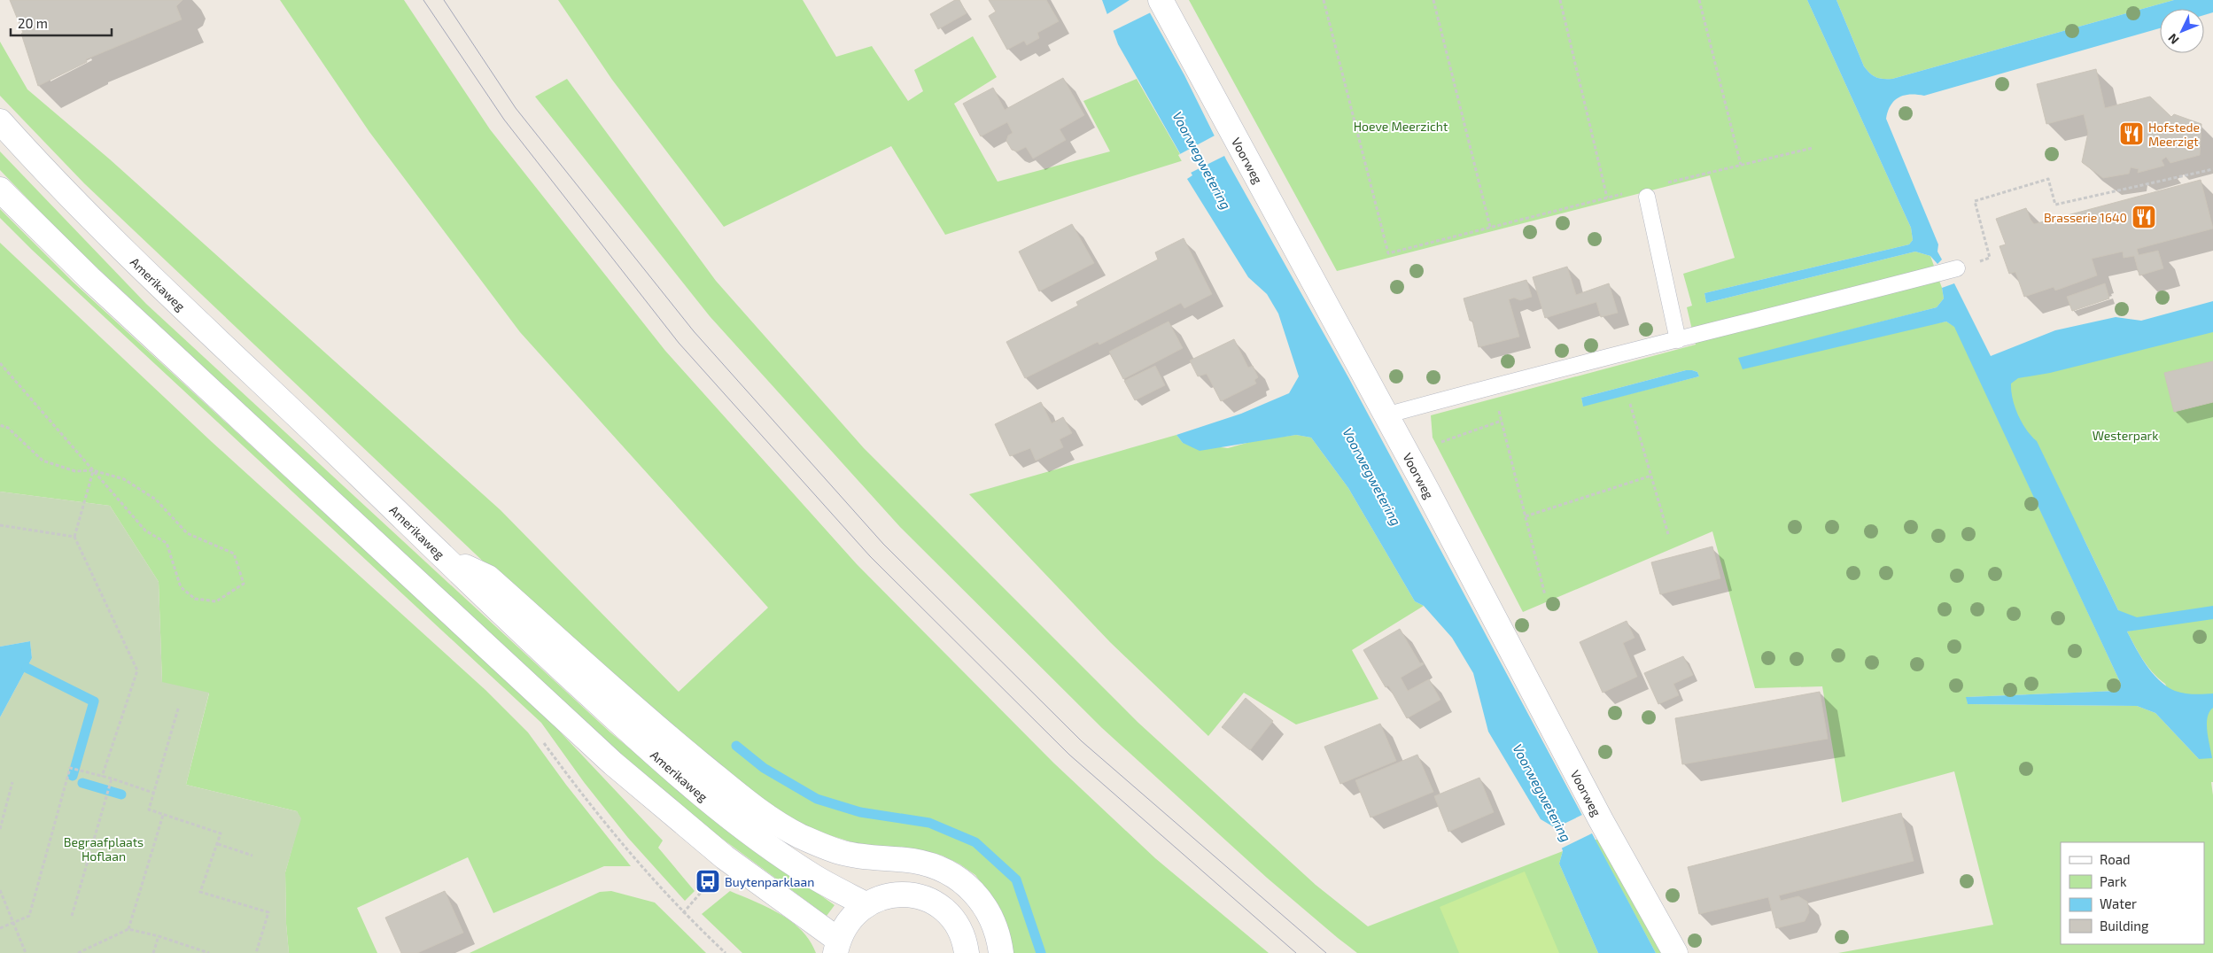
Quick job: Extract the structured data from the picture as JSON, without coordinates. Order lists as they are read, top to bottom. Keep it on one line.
{"streets":{"main road":["Voorweg","Amerikaweg"]},"water":["Voorwegwetering"],"parks":["Hoeve Meerzicht","Westerpark","Begraafplaats Hoflaan"],"places":{"restaurant":["Hofstede Meerzigt","Brasserie 1640"],"bus stop":["Buytenparklaan"]},"legend":["Road","Park","Water","Building"],"scale_bar":"20 m","north":"bottom left"}
